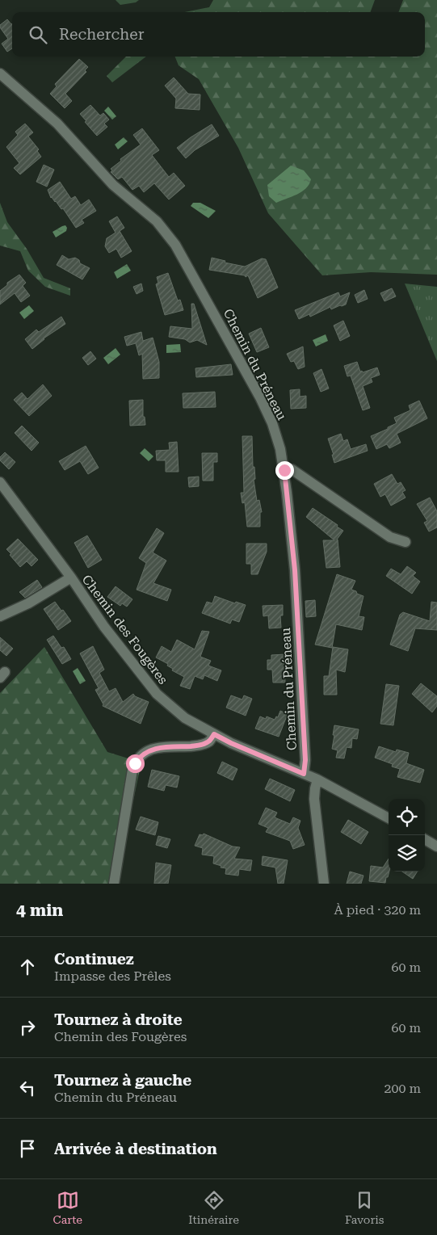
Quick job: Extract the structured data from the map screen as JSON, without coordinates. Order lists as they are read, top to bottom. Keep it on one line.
{"streets":{"street":["Chemin du Préneau","Chemin des Fougères"]},"crossings":[["Chemin du Préneau","Chemin des Fougères"]],"page":{"search":"Rechercher","heading":["4 min","À pied · 320 m"],"list":[["Continuez","Impasse des Prêles","60 m"],["Tournez à droite","Chemin des Fougères","60 m"],["Tournez à gauche","Chemin du Préneau","200 m"],"Arrivée à destination"],"nav":["Carte","Itinéraire","Favoris"]}}
